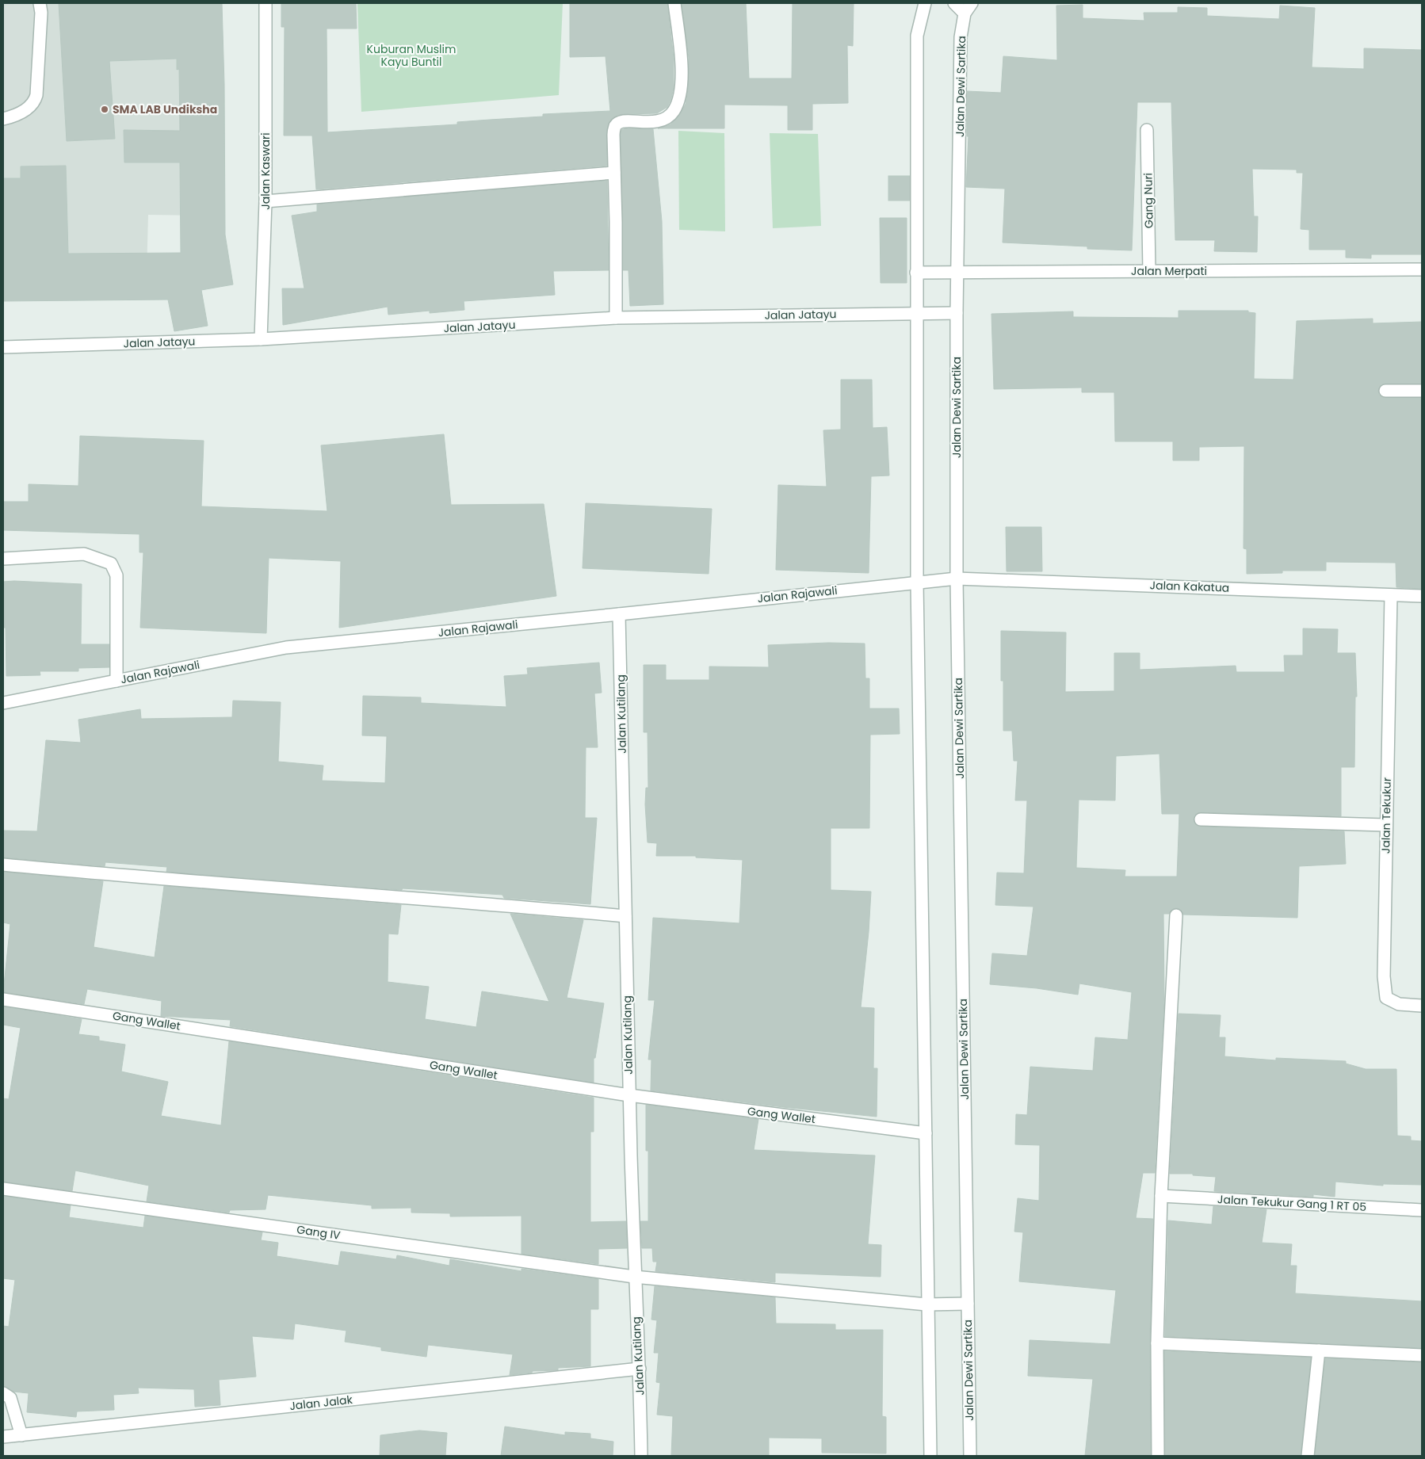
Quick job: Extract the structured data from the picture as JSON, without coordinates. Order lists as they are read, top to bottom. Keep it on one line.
{"streets":{"street":["Jalan Dewi Sartika","Jalan Kaswari","Gang Nuri","Jalan Merpati","Jalan Jatayu","Jalan Kakatua","Jalan Rajawali","Jalan Kutilang","Jalan Tekukur","Gang Wallet","Jalan Tekukur Gang 1 RT 05","Gang IV","Jalan Jalak"]},"crossings":[["Jalan Dewi Sartika","Jalan Merpati"],["Jalan Dewi Sartika","Jalan Jatayu"],["Jalan Dewi Sartika","Jalan Kakatua"],["Jalan Dewi Sartika","Jalan Rajawali"],["Jalan Dewi Sartika","Gang IV"],["Jalan Kaswari","Jalan Jatayu"],["Gang Nuri","Jalan Merpati"],["Jalan Kakatua","Jalan Rajawali"],["Jalan Kakatua","Jalan Tekukur"],["Jalan Rajawali","Jalan Kutilang"],["Jalan Kutilang","Gang Wallet"],["Jalan Kutilang","Gang IV"],["Jalan Kutilang","Jalan Jalak"]],"parks":["Kuburan Muslim Kayu Buntil"],"places":["SMA LAB Undiksha"]}
